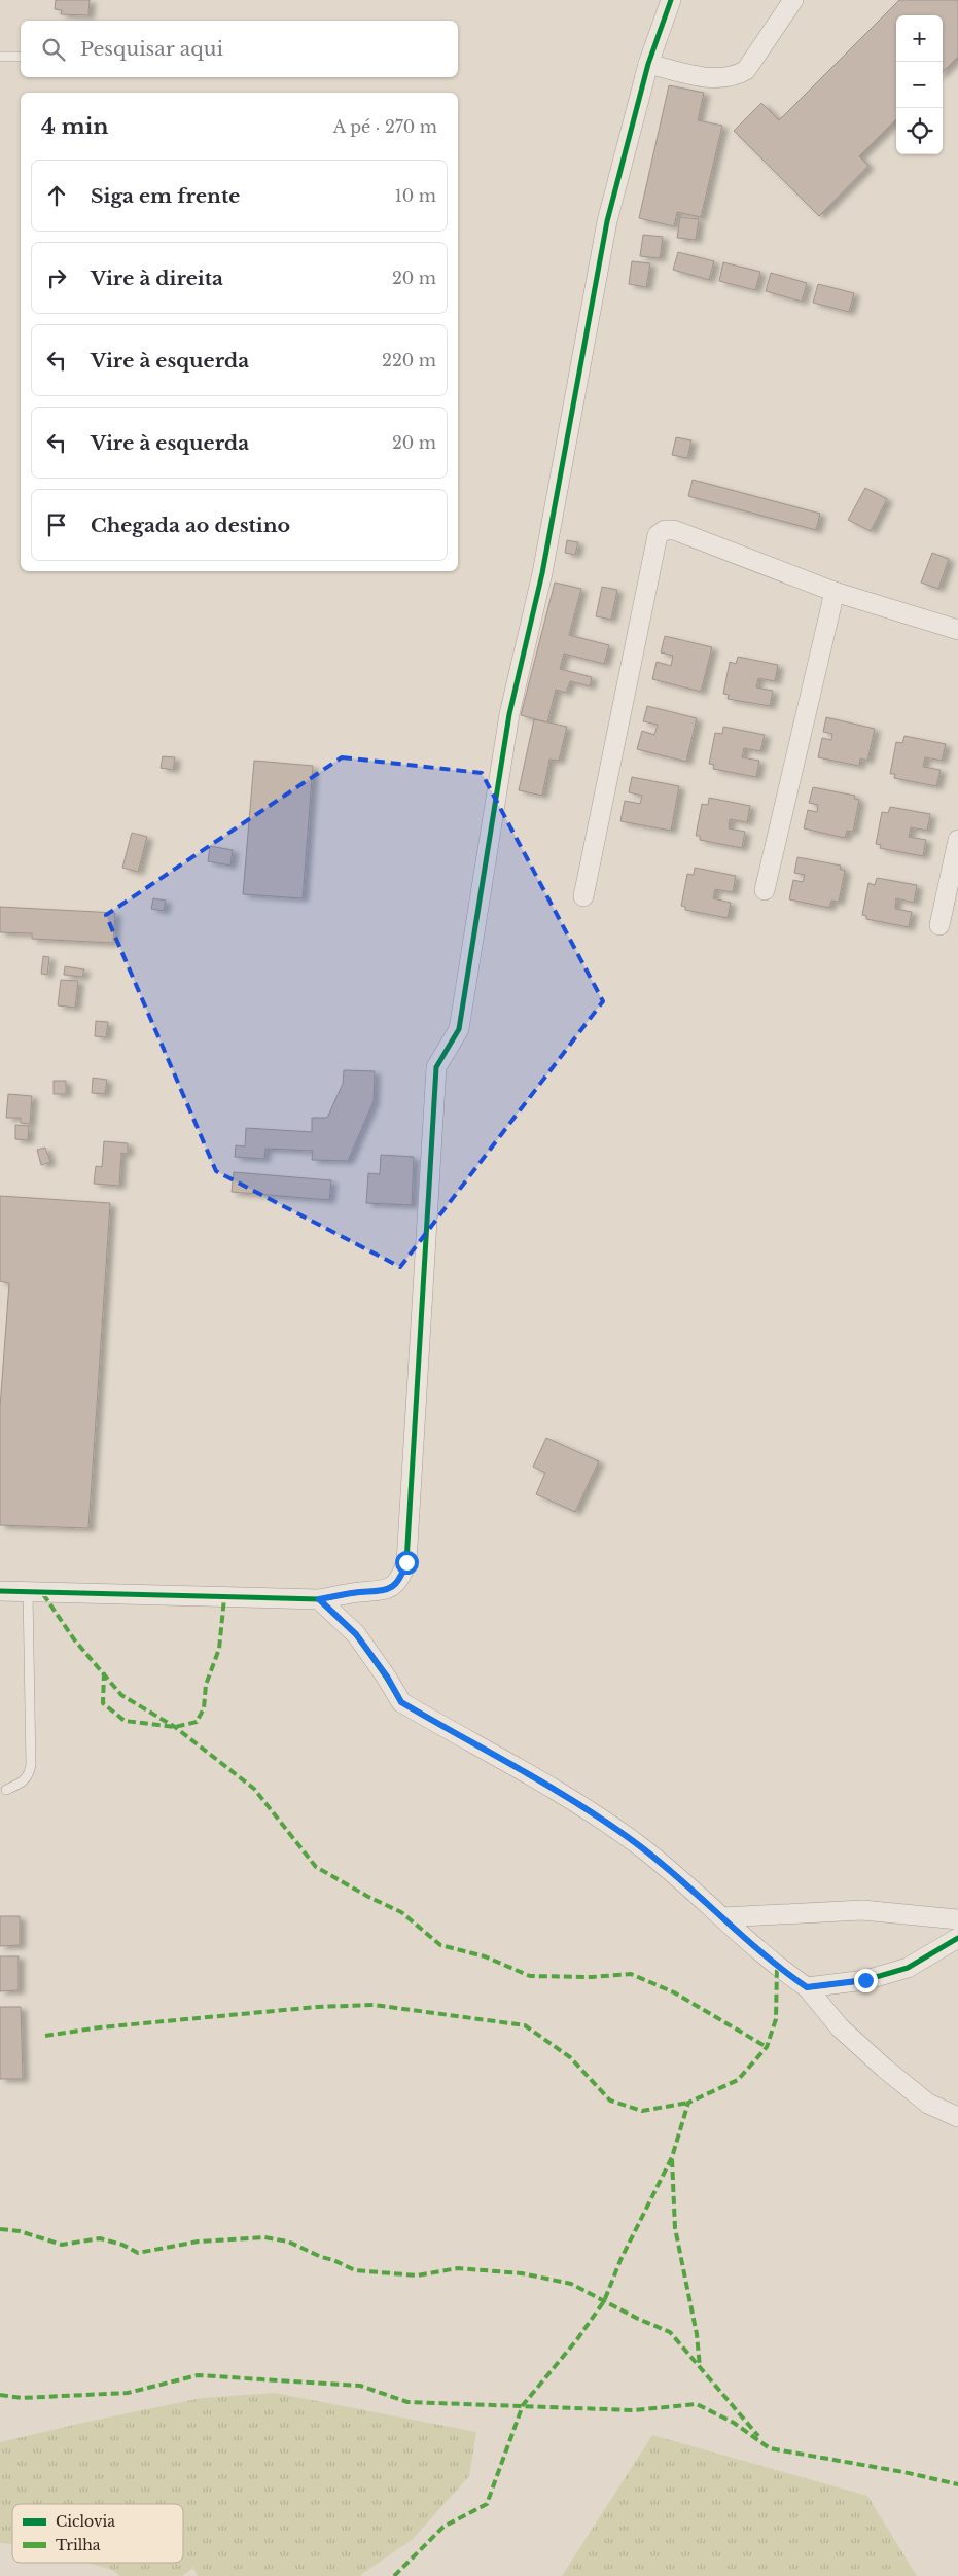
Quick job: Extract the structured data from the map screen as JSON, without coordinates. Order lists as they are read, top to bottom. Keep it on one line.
{"legend":["Ciclovia","Trilha"],"page":{"map_buttons":["+","−"],"search":"Pesquisar aqui","heading":["4 min","A pé · 270 m"],"list":[["Siga em frente","10 m"],["Vire à direita","20 m"],["Vire à esquerda","220 m"],["Vire à esquerda","20 m"],"Chegada ao destino"]}}
